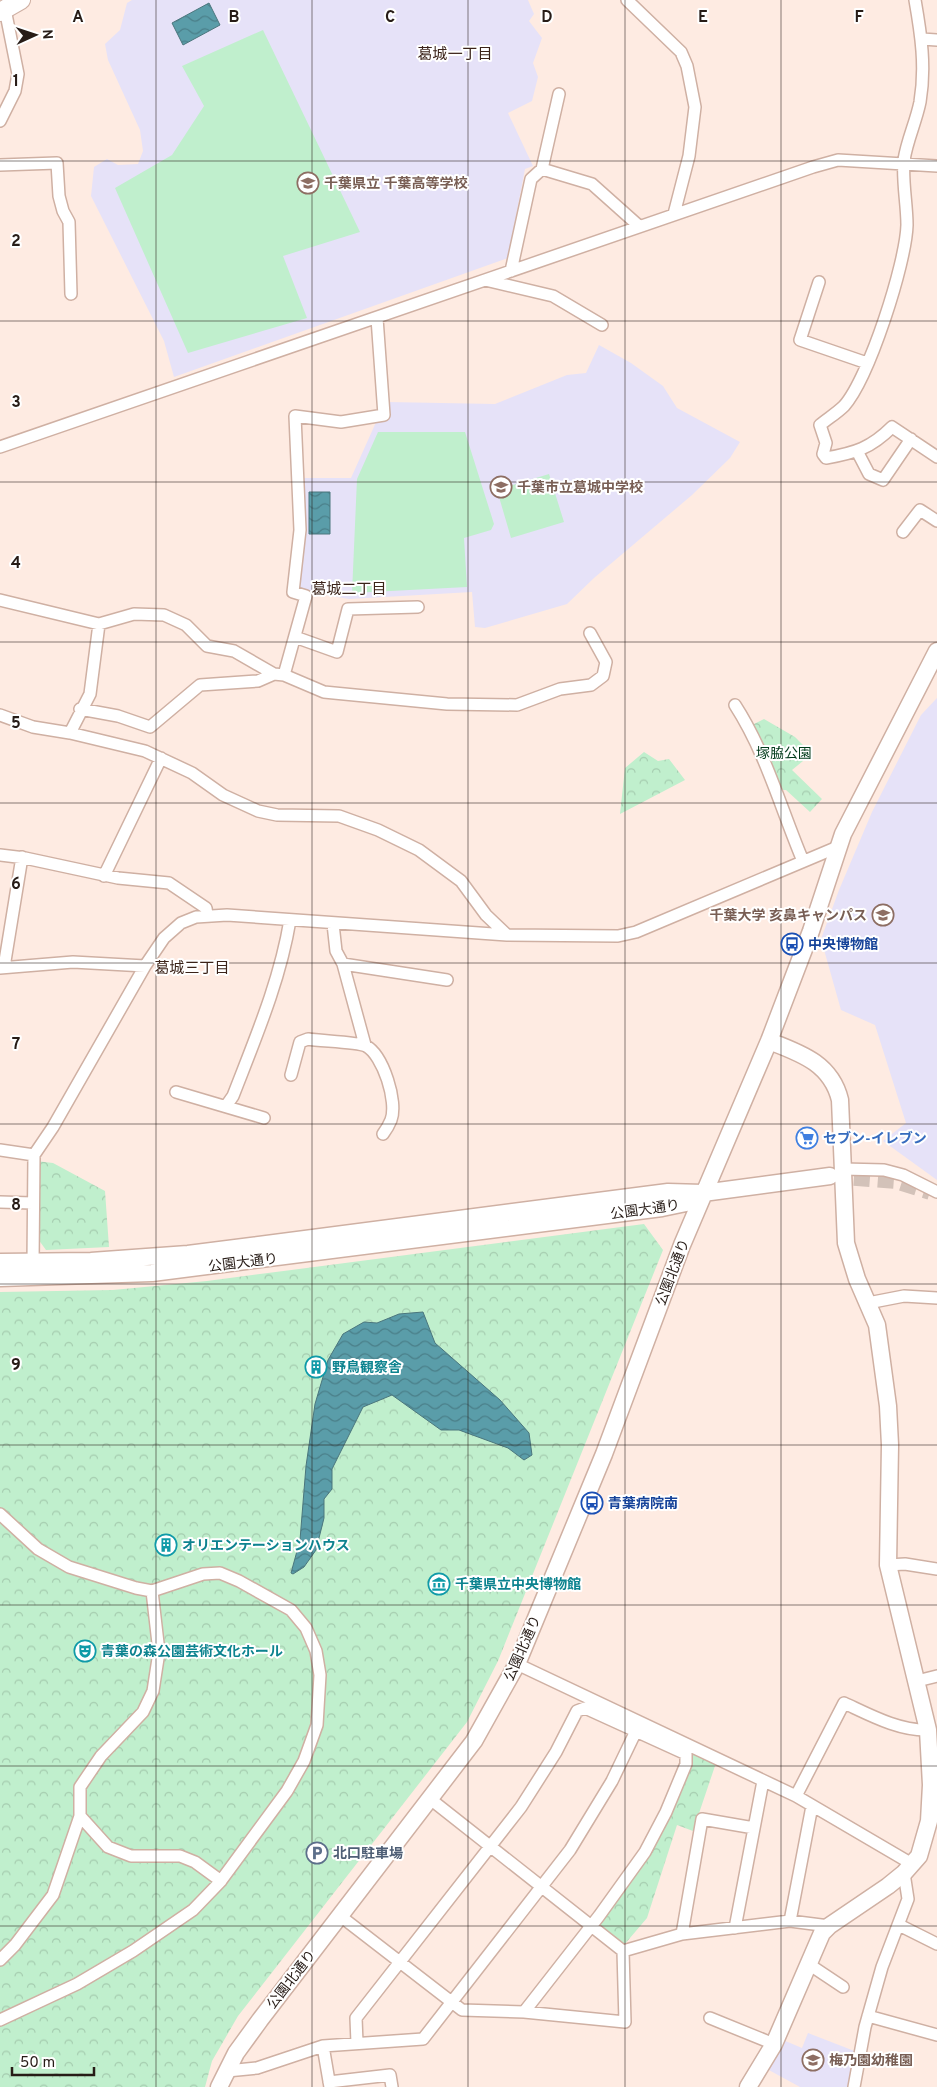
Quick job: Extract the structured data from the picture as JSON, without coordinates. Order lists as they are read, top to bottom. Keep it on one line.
{"streets":{"street":["公園大通り","公園北通り"]},"crossings":[["公園大通り","公園北通り"]],"districts":["葛城一丁目","葛城二丁目","葛城三丁目"],"parks":["塚脇公園"],"places":{"school or university":["千葉県立 千葉高等学校","千葉市立葛城中学校","千葉大学 亥鼻キャンパス","梅乃園幼稚園"],"bus stop":["中央博物館","青葉病院南"],"supermarket":["セブン-イレブン"],"building":["野鳥観察舎","オリエンテーションハウス"],"museum":["千葉県立中央博物館"],"theatre":["青葉の森公園芸術文化ホール"],"parking":["北口駐車場"]},"scale_bar":"50 m","north":"right","grid":{"columns":["A","B","C","D","E","F"],"rows":["1","2","3","4","5","6","7","8","9"]}}
